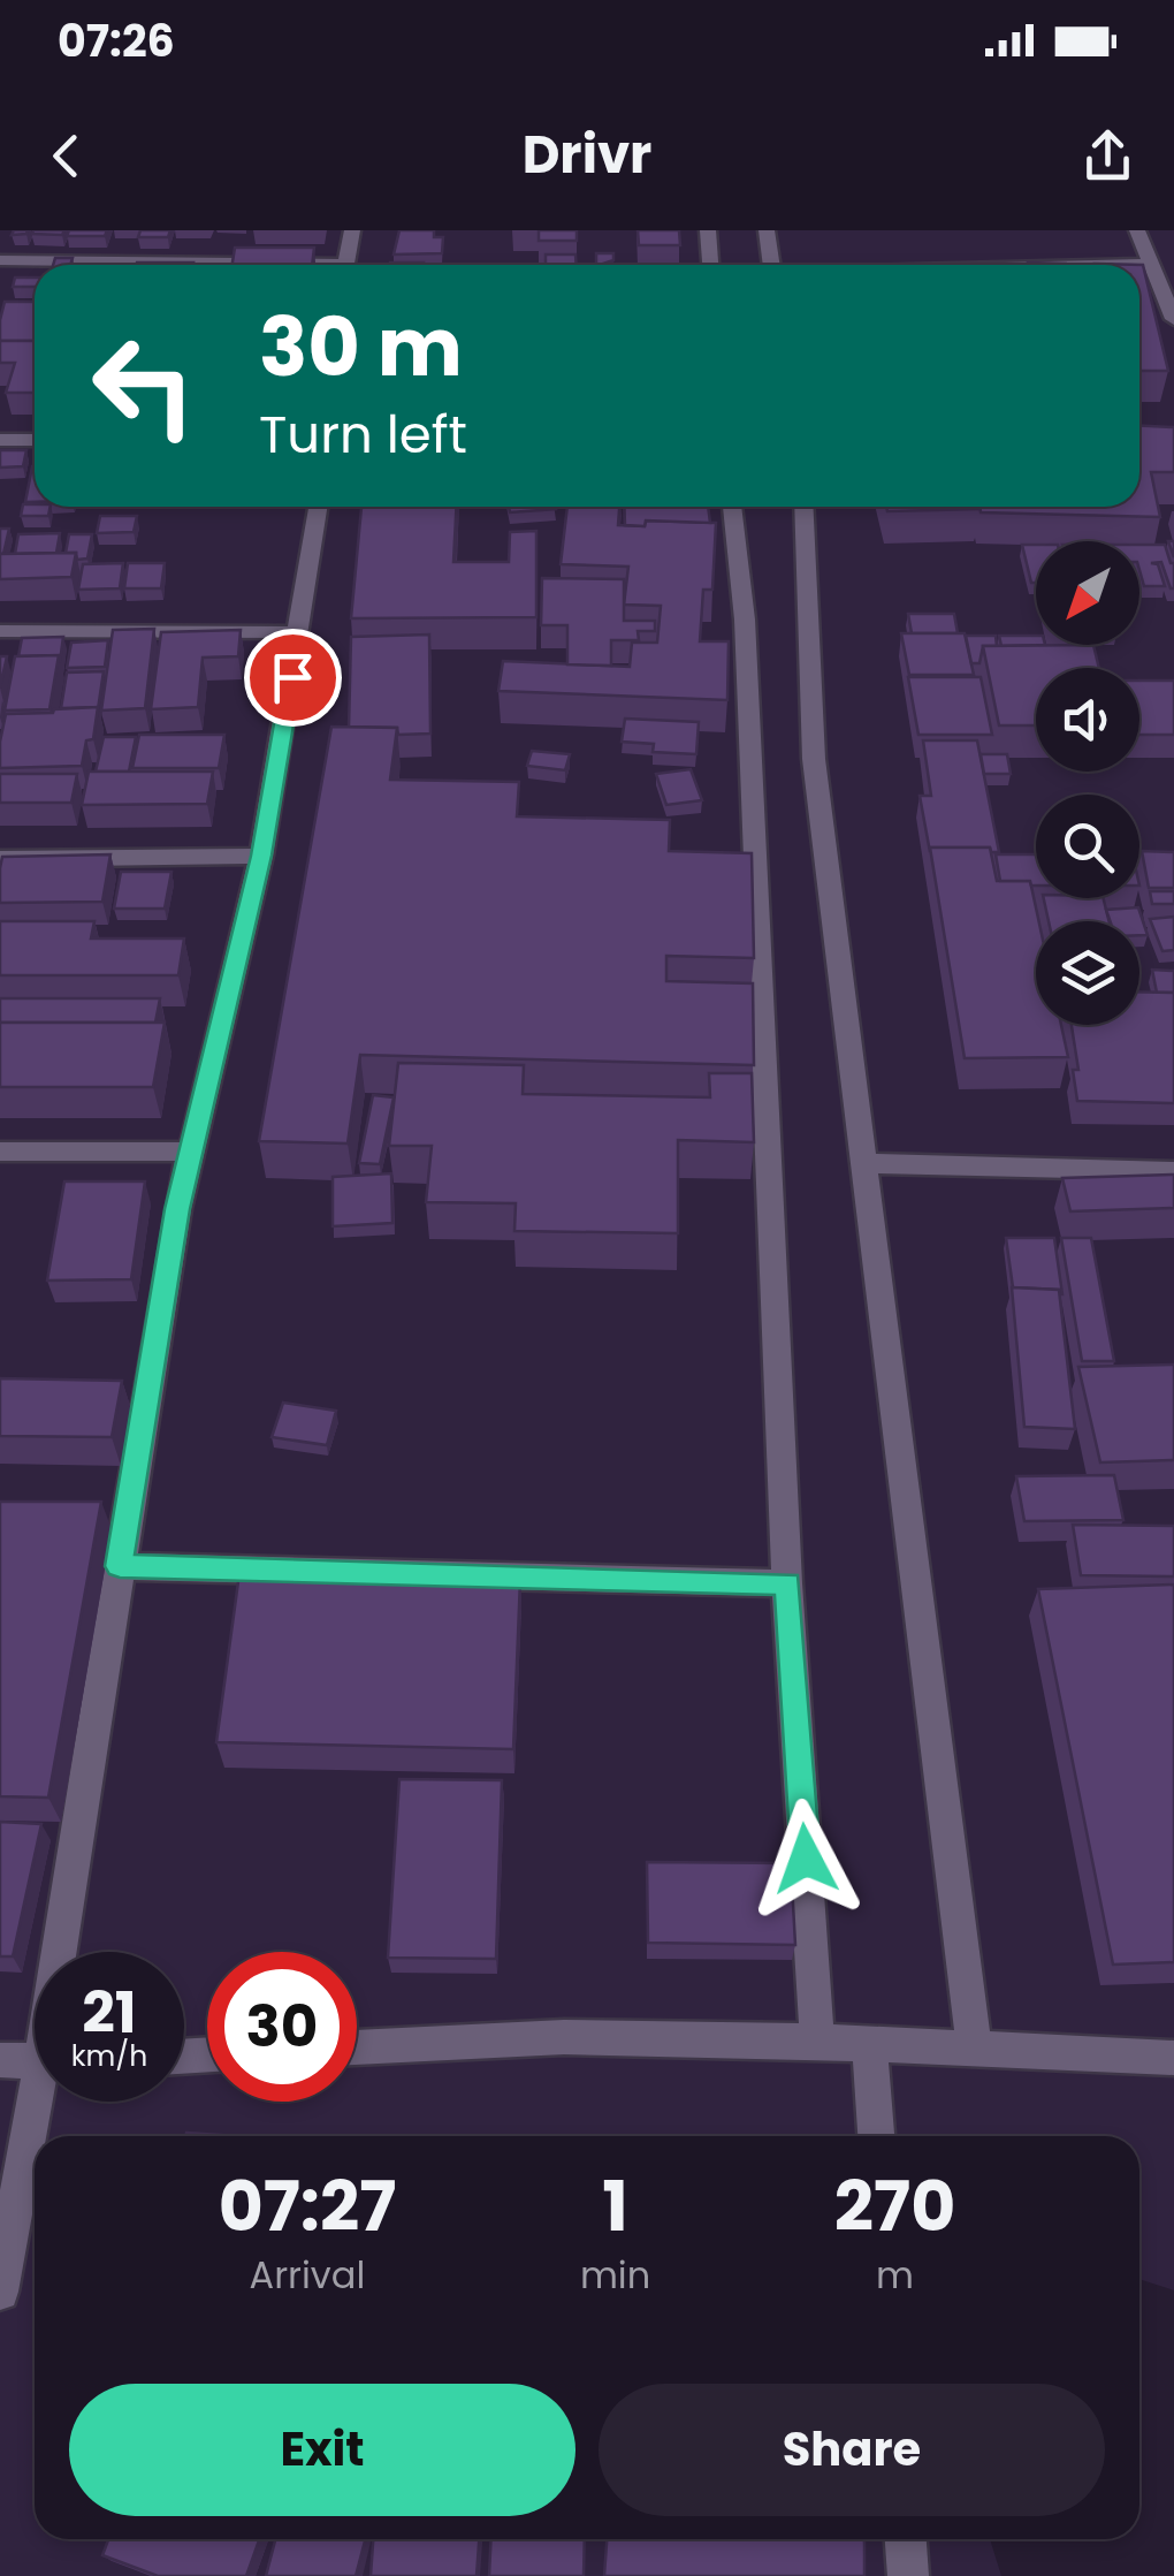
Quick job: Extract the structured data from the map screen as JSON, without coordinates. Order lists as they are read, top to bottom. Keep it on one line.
{"north":"bottom left","page":{"status":"07:26","header":"Drivr","turn":["30 m","Turn left"],"speed":"21 km/h","limit":"30","eta":["07:27","Arrival","1","min","270","m"],"buttons":["Exit","Share"]}}
